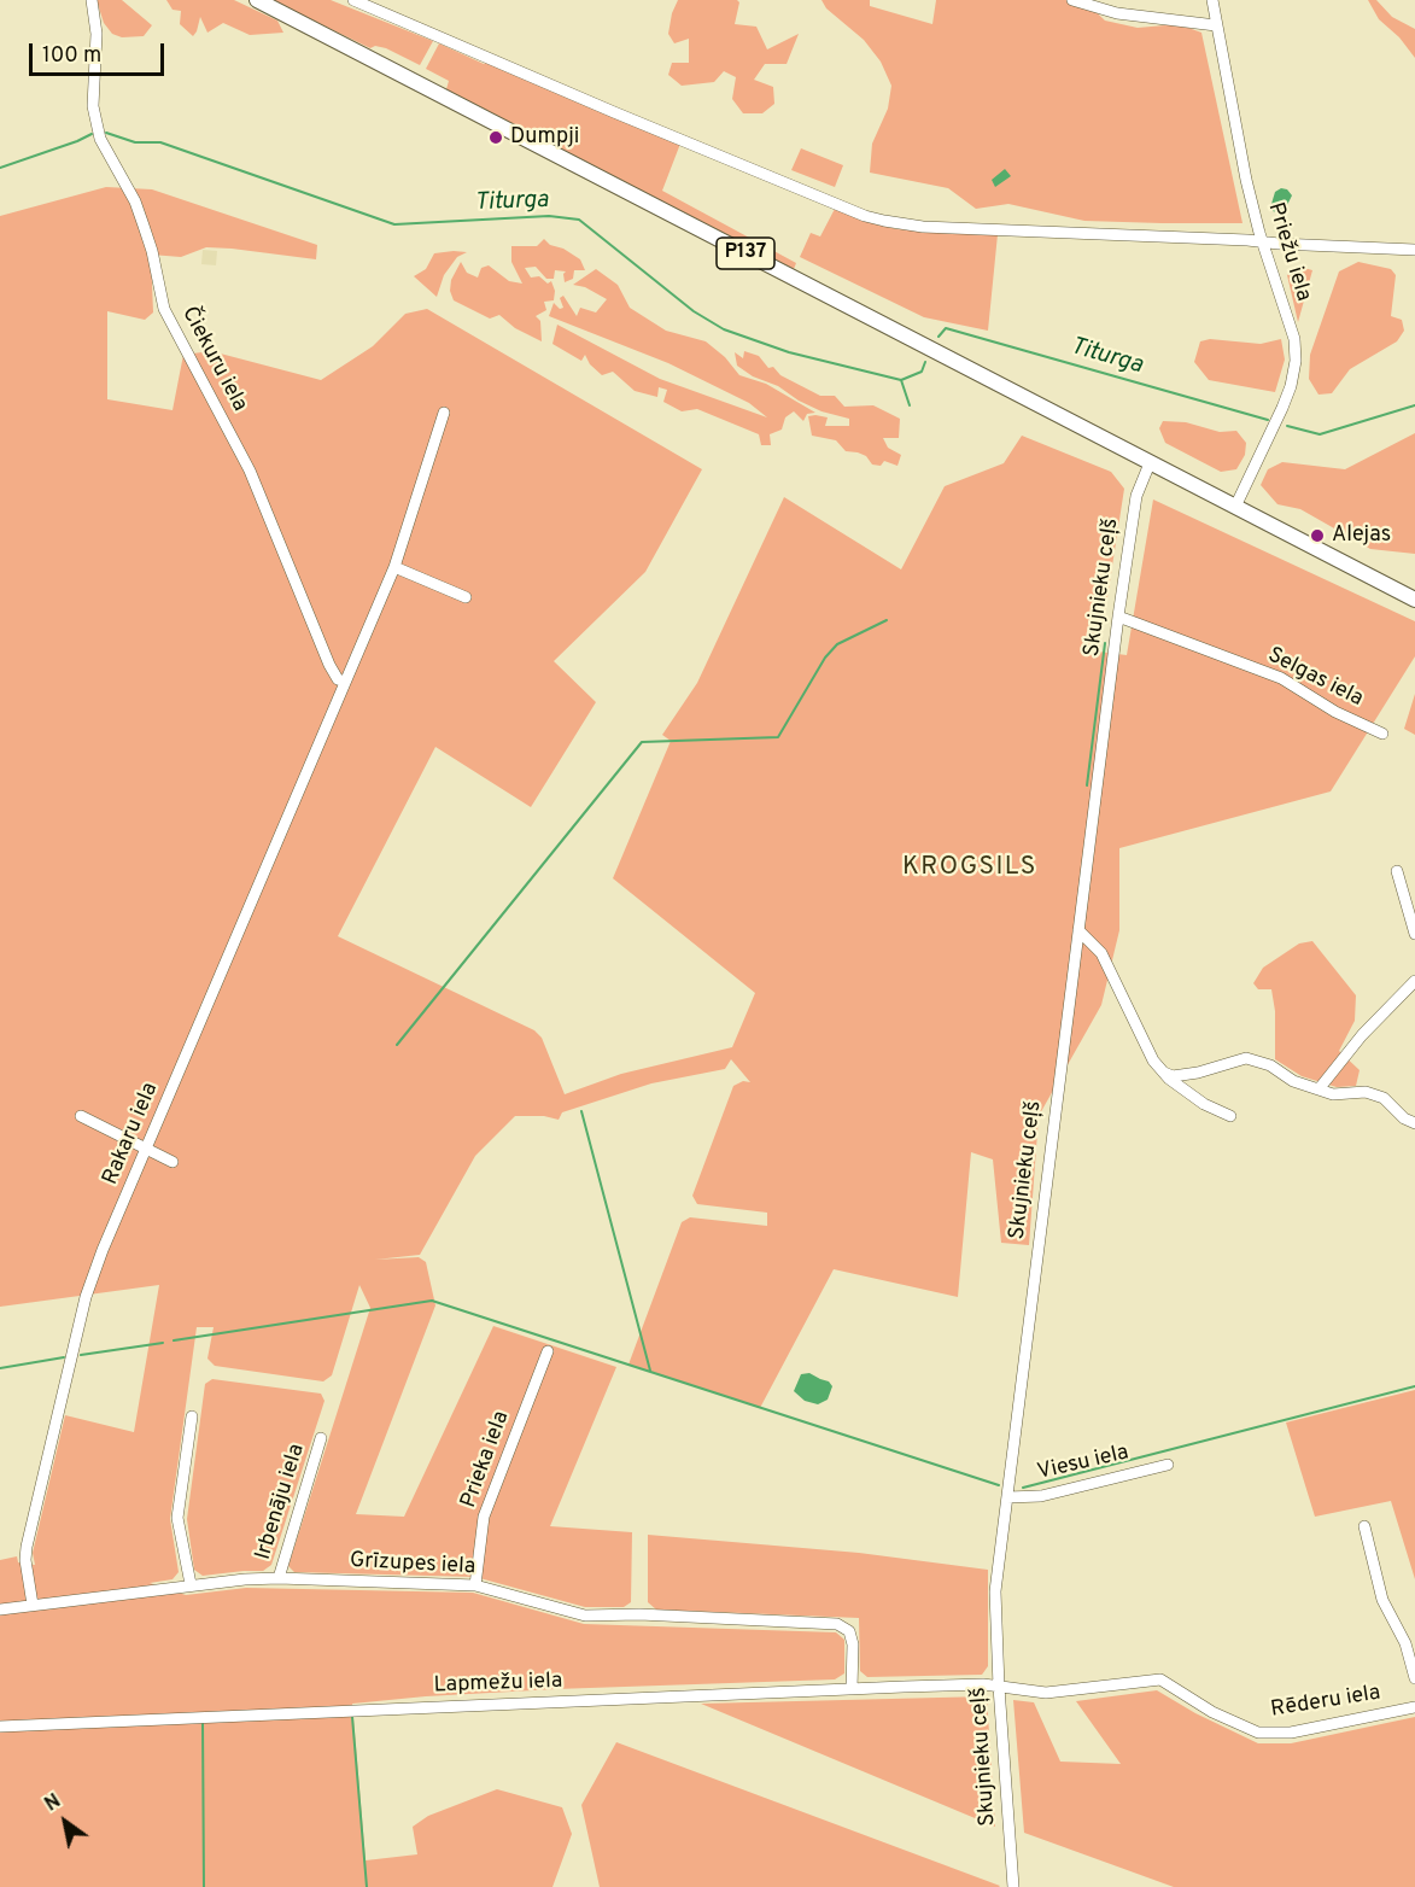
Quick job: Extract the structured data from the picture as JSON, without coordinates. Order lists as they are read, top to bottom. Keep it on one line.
{"streets":{"main road":["P137"],"street":["Priežu iela","Čiekuru iela","Skujnieku ceļš","Selgas iela","Rakaru iela","Prieka iela","Viesu iela","Irbenāju iela","Grīzupes iela","Lapmežu iela","Rēderu iela"]},"crossings":[["Priežu iela","P137"],["P137","Skujnieku ceļš"],["Čiekuru iela","Rakaru iela"],["Skujnieku ceļš","Selgas iela"],["Skujnieku ceļš","Viesu iela"],["Skujnieku ceļš","Lapmežu iela"],["Skujnieku ceļš","Rēderu iela"],["Rakaru iela","Grīzupes iela"],["Prieka iela","Grīzupes iela"],["Irbenāju iela","Grīzupes iela"],["Grīzupes iela","Lapmežu iela"],["Lapmežu iela","Rēderu iela"]],"districts":["KROGSILS"],"water":["Titurga"],"places":["Dumpji","Alejas"],"scale_bar":"100 m","north":"top left"}
